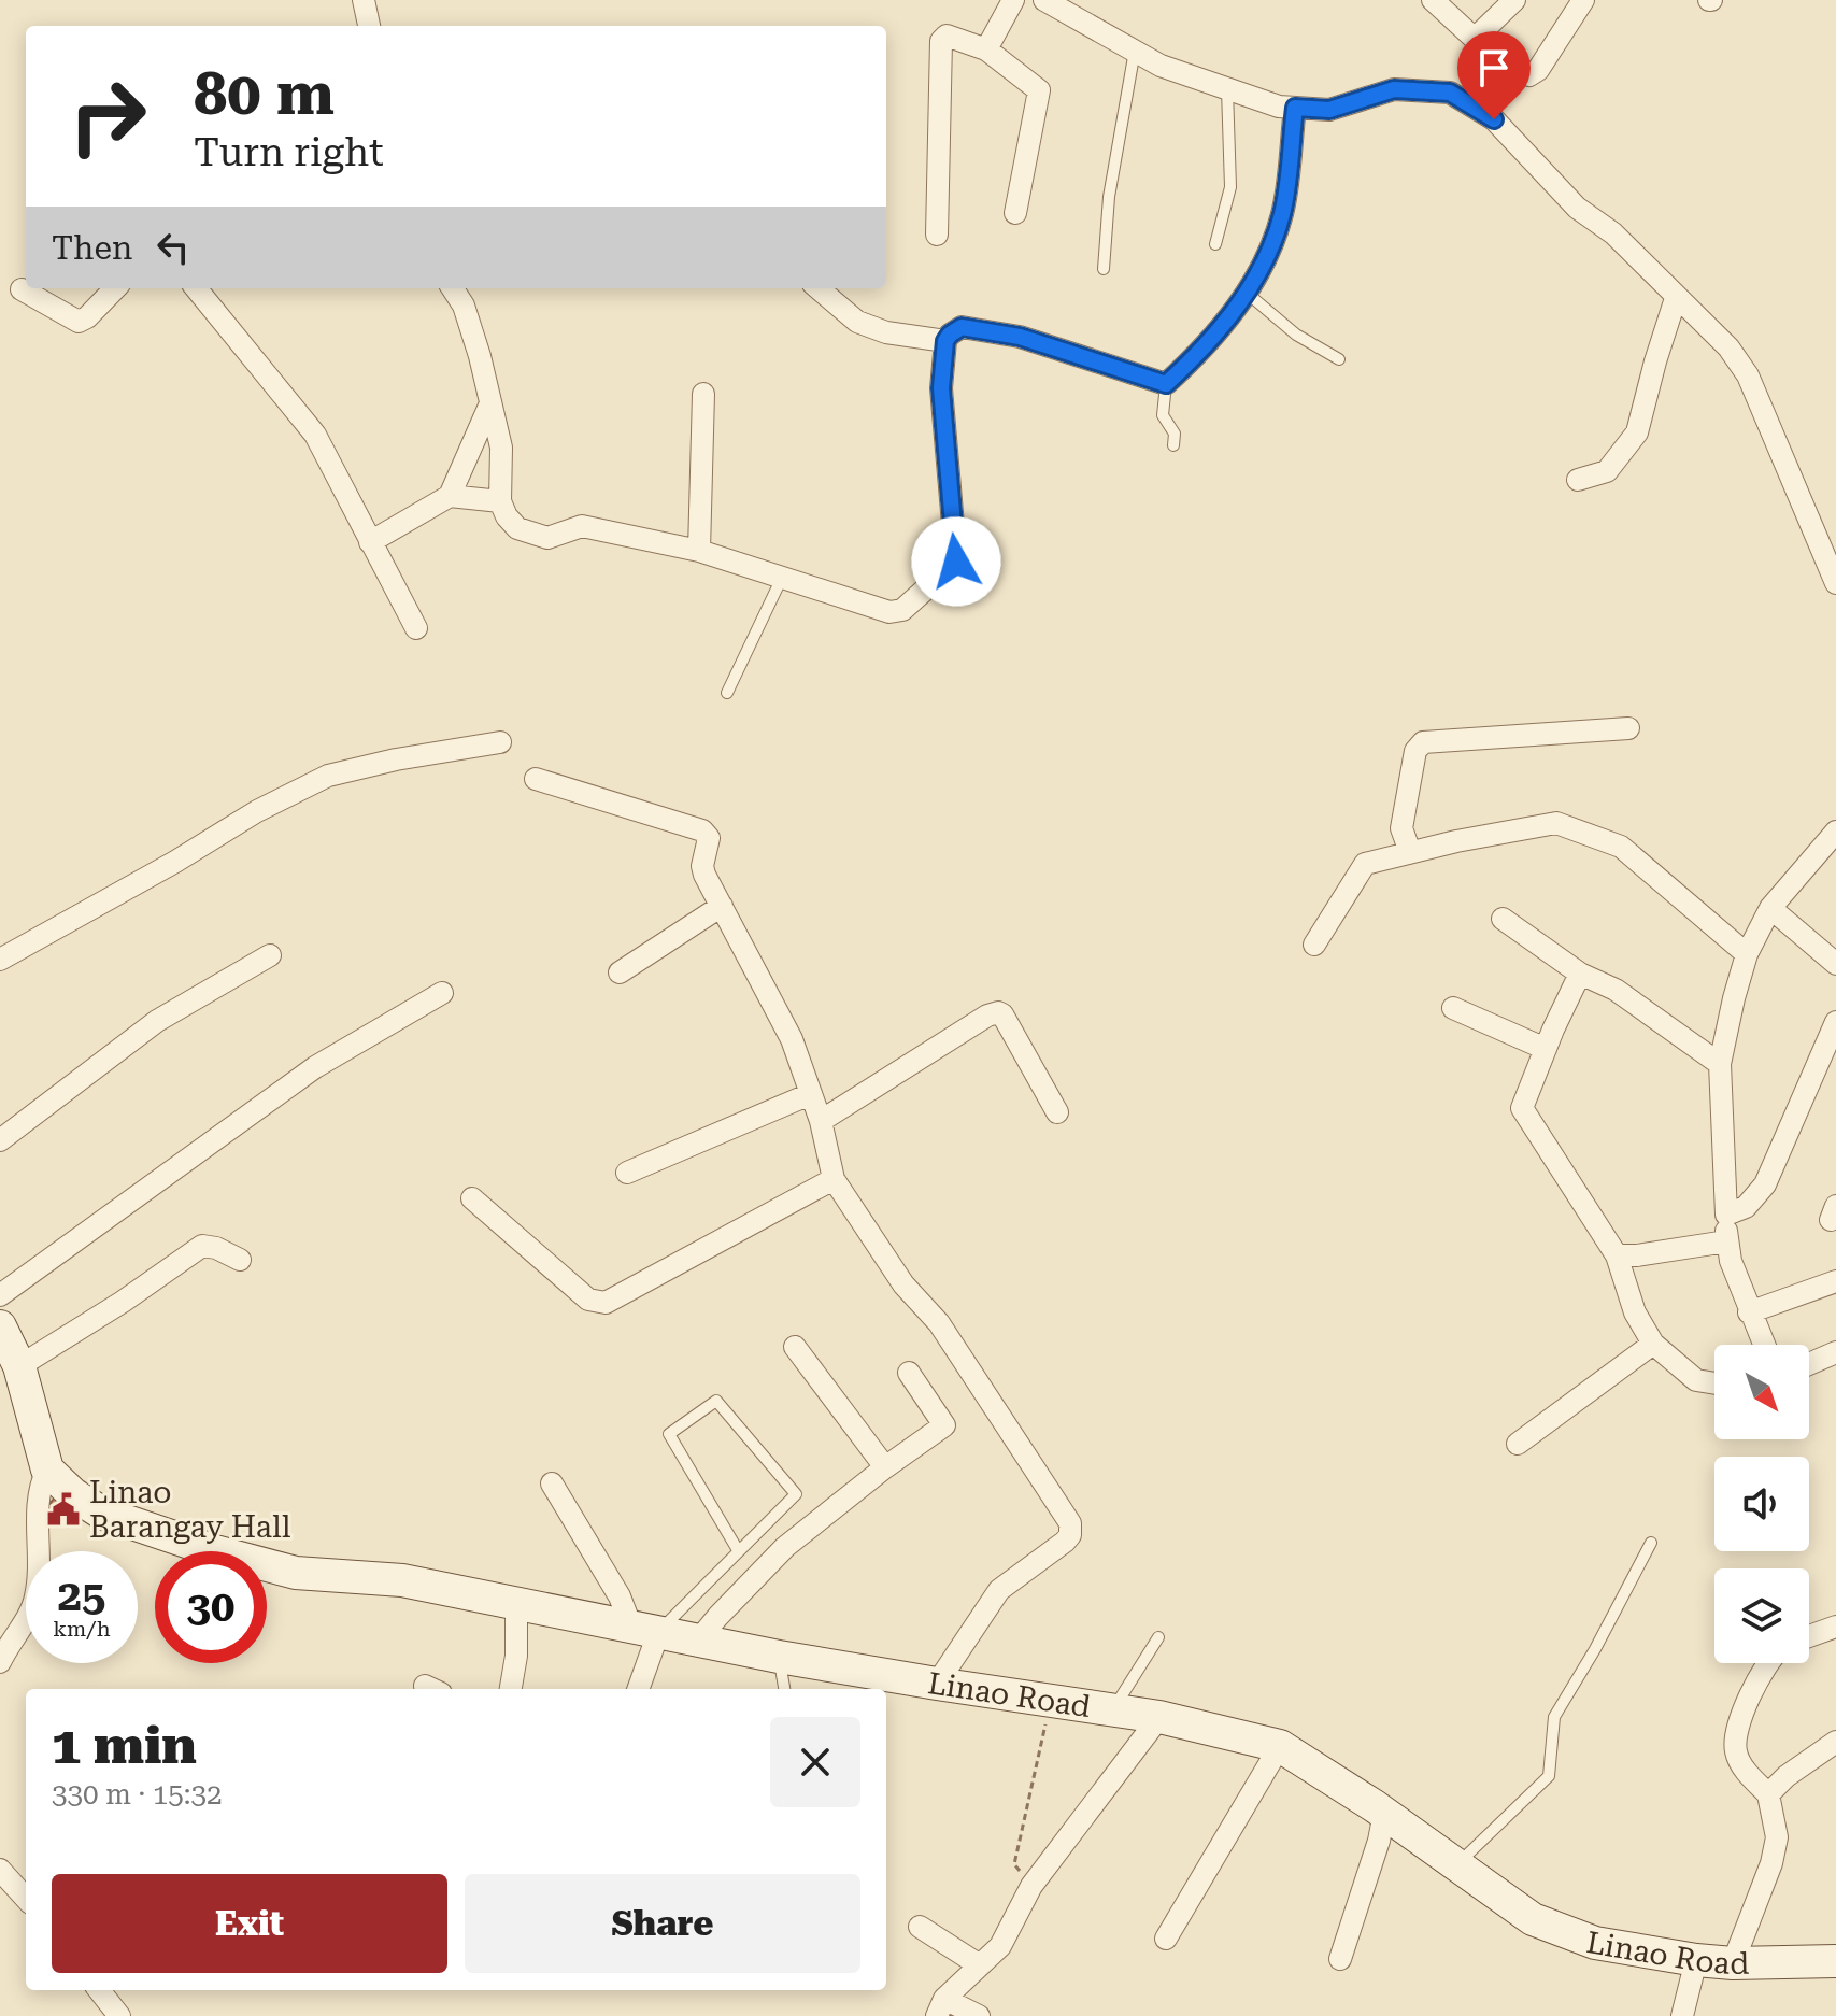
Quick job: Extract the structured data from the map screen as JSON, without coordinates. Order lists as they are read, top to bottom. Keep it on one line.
{"streets":{"street":["Linao Road"]},"places":{"public building":["Linao Barangay Hall"]},"north":"bottom right","page":{"turn":["80 m","Turn right"],"then":"Then","speed":"25 km/h","limit":"30","heading":["1 min","330 m · 15:32"],"buttons":["Exit","Share"]}}
